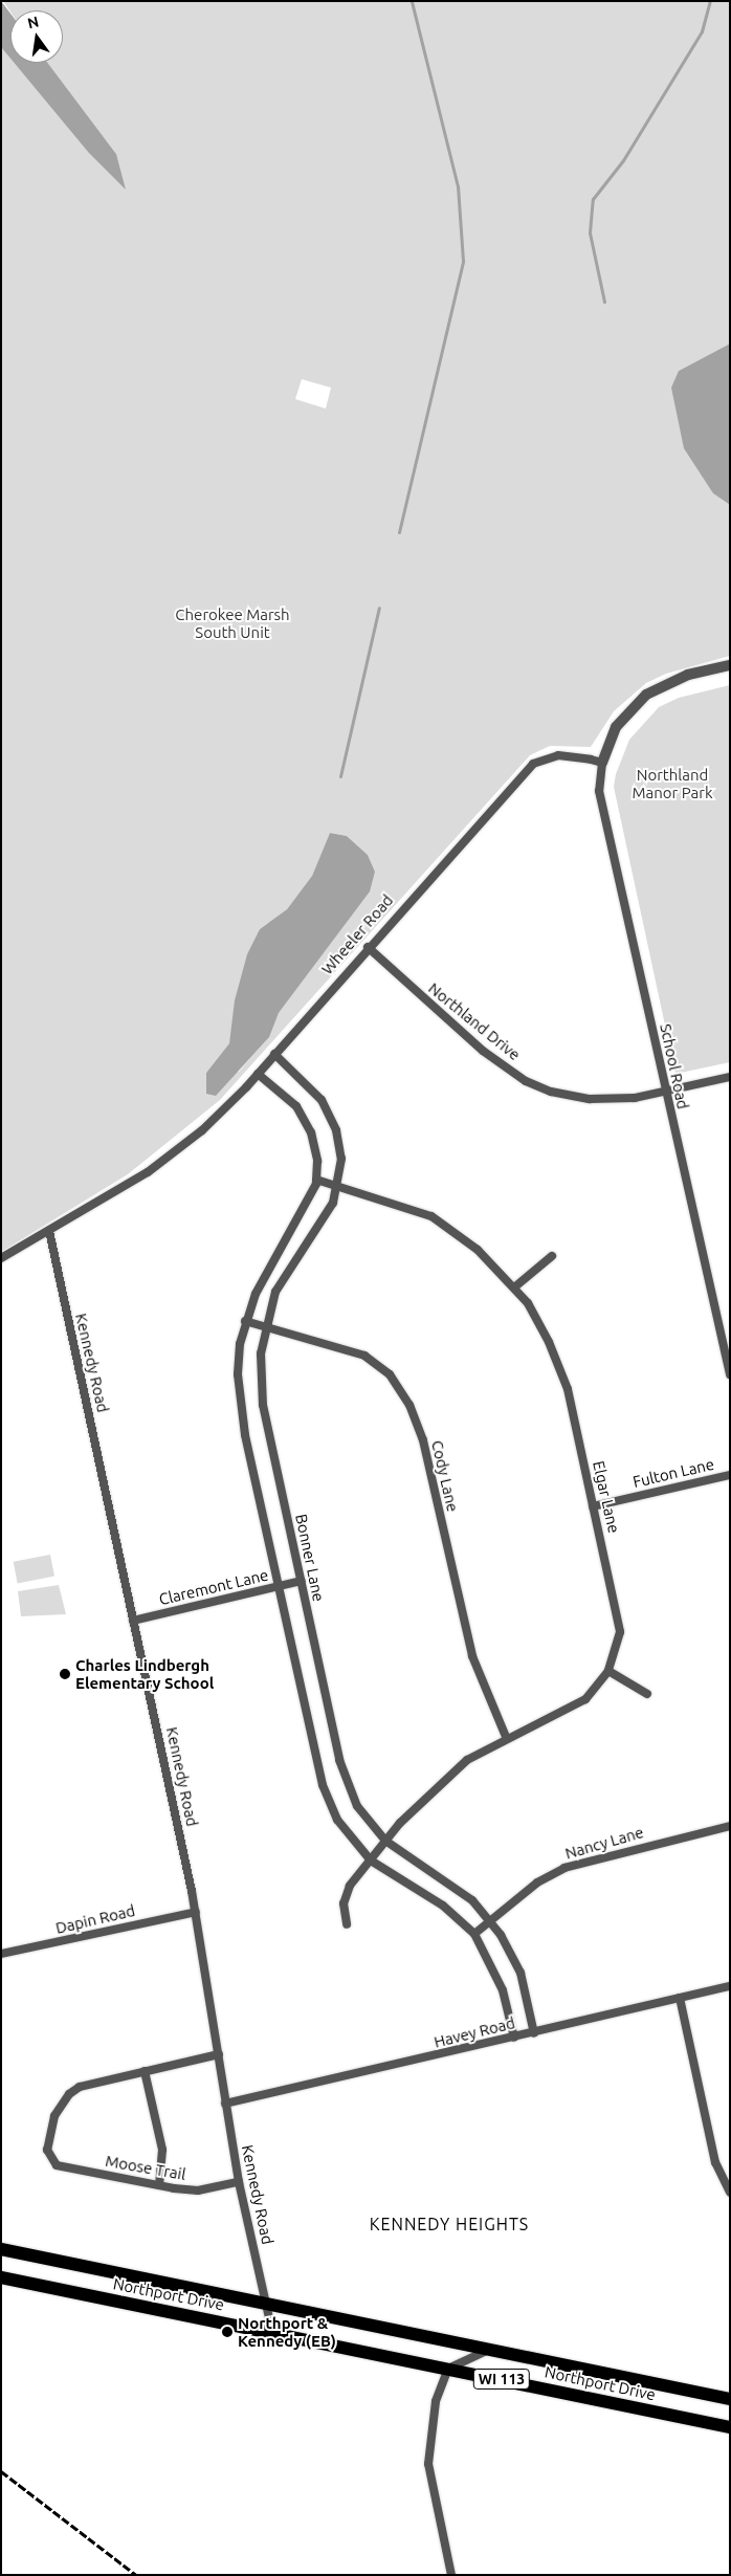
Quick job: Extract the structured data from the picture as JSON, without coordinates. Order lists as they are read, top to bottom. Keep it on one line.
{"streets":{"main road":["Northport Drive","WI 113"],"street":["Wheeler Road","Northland Drive","School Road","Kennedy Road","Fulton Lane","Cody Lane","Elgar Lane","Bonner Lane","Claremont Lane","Nancy Lane","Dapin Road","Havey Road","Moose Trail"]},"crossings":[["Wheeler Road","Northland Drive"],["Wheeler Road","School Road"],["Wheeler Road","Kennedy Road"],["Wheeler Road","Bonner Lane"],["Northland Drive","School Road"],["Kennedy Road","Claremont Lane"],["Kennedy Road","Dapin Road"],["Kennedy Road","Havey Road"],["Kennedy Road","Moose Trail"],["Kennedy Road","Northport Drive"],["Fulton Lane","Elgar Lane"],["Cody Lane","Elgar Lane"],["Cody Lane","Bonner Lane"],["Elgar Lane","Bonner Lane"],["Bonner Lane","Claremont Lane"],["Bonner Lane","Nancy Lane"],["Bonner Lane","Havey Road"]],"districts":["KENNEDY HEIGHTS"],"parks":["Cherokee Marsh South Unit","Northland Manor Park"],"places":["Charles Lindbergh Elementary School","Northport & Kennedy (EB)"],"north":"top"}
